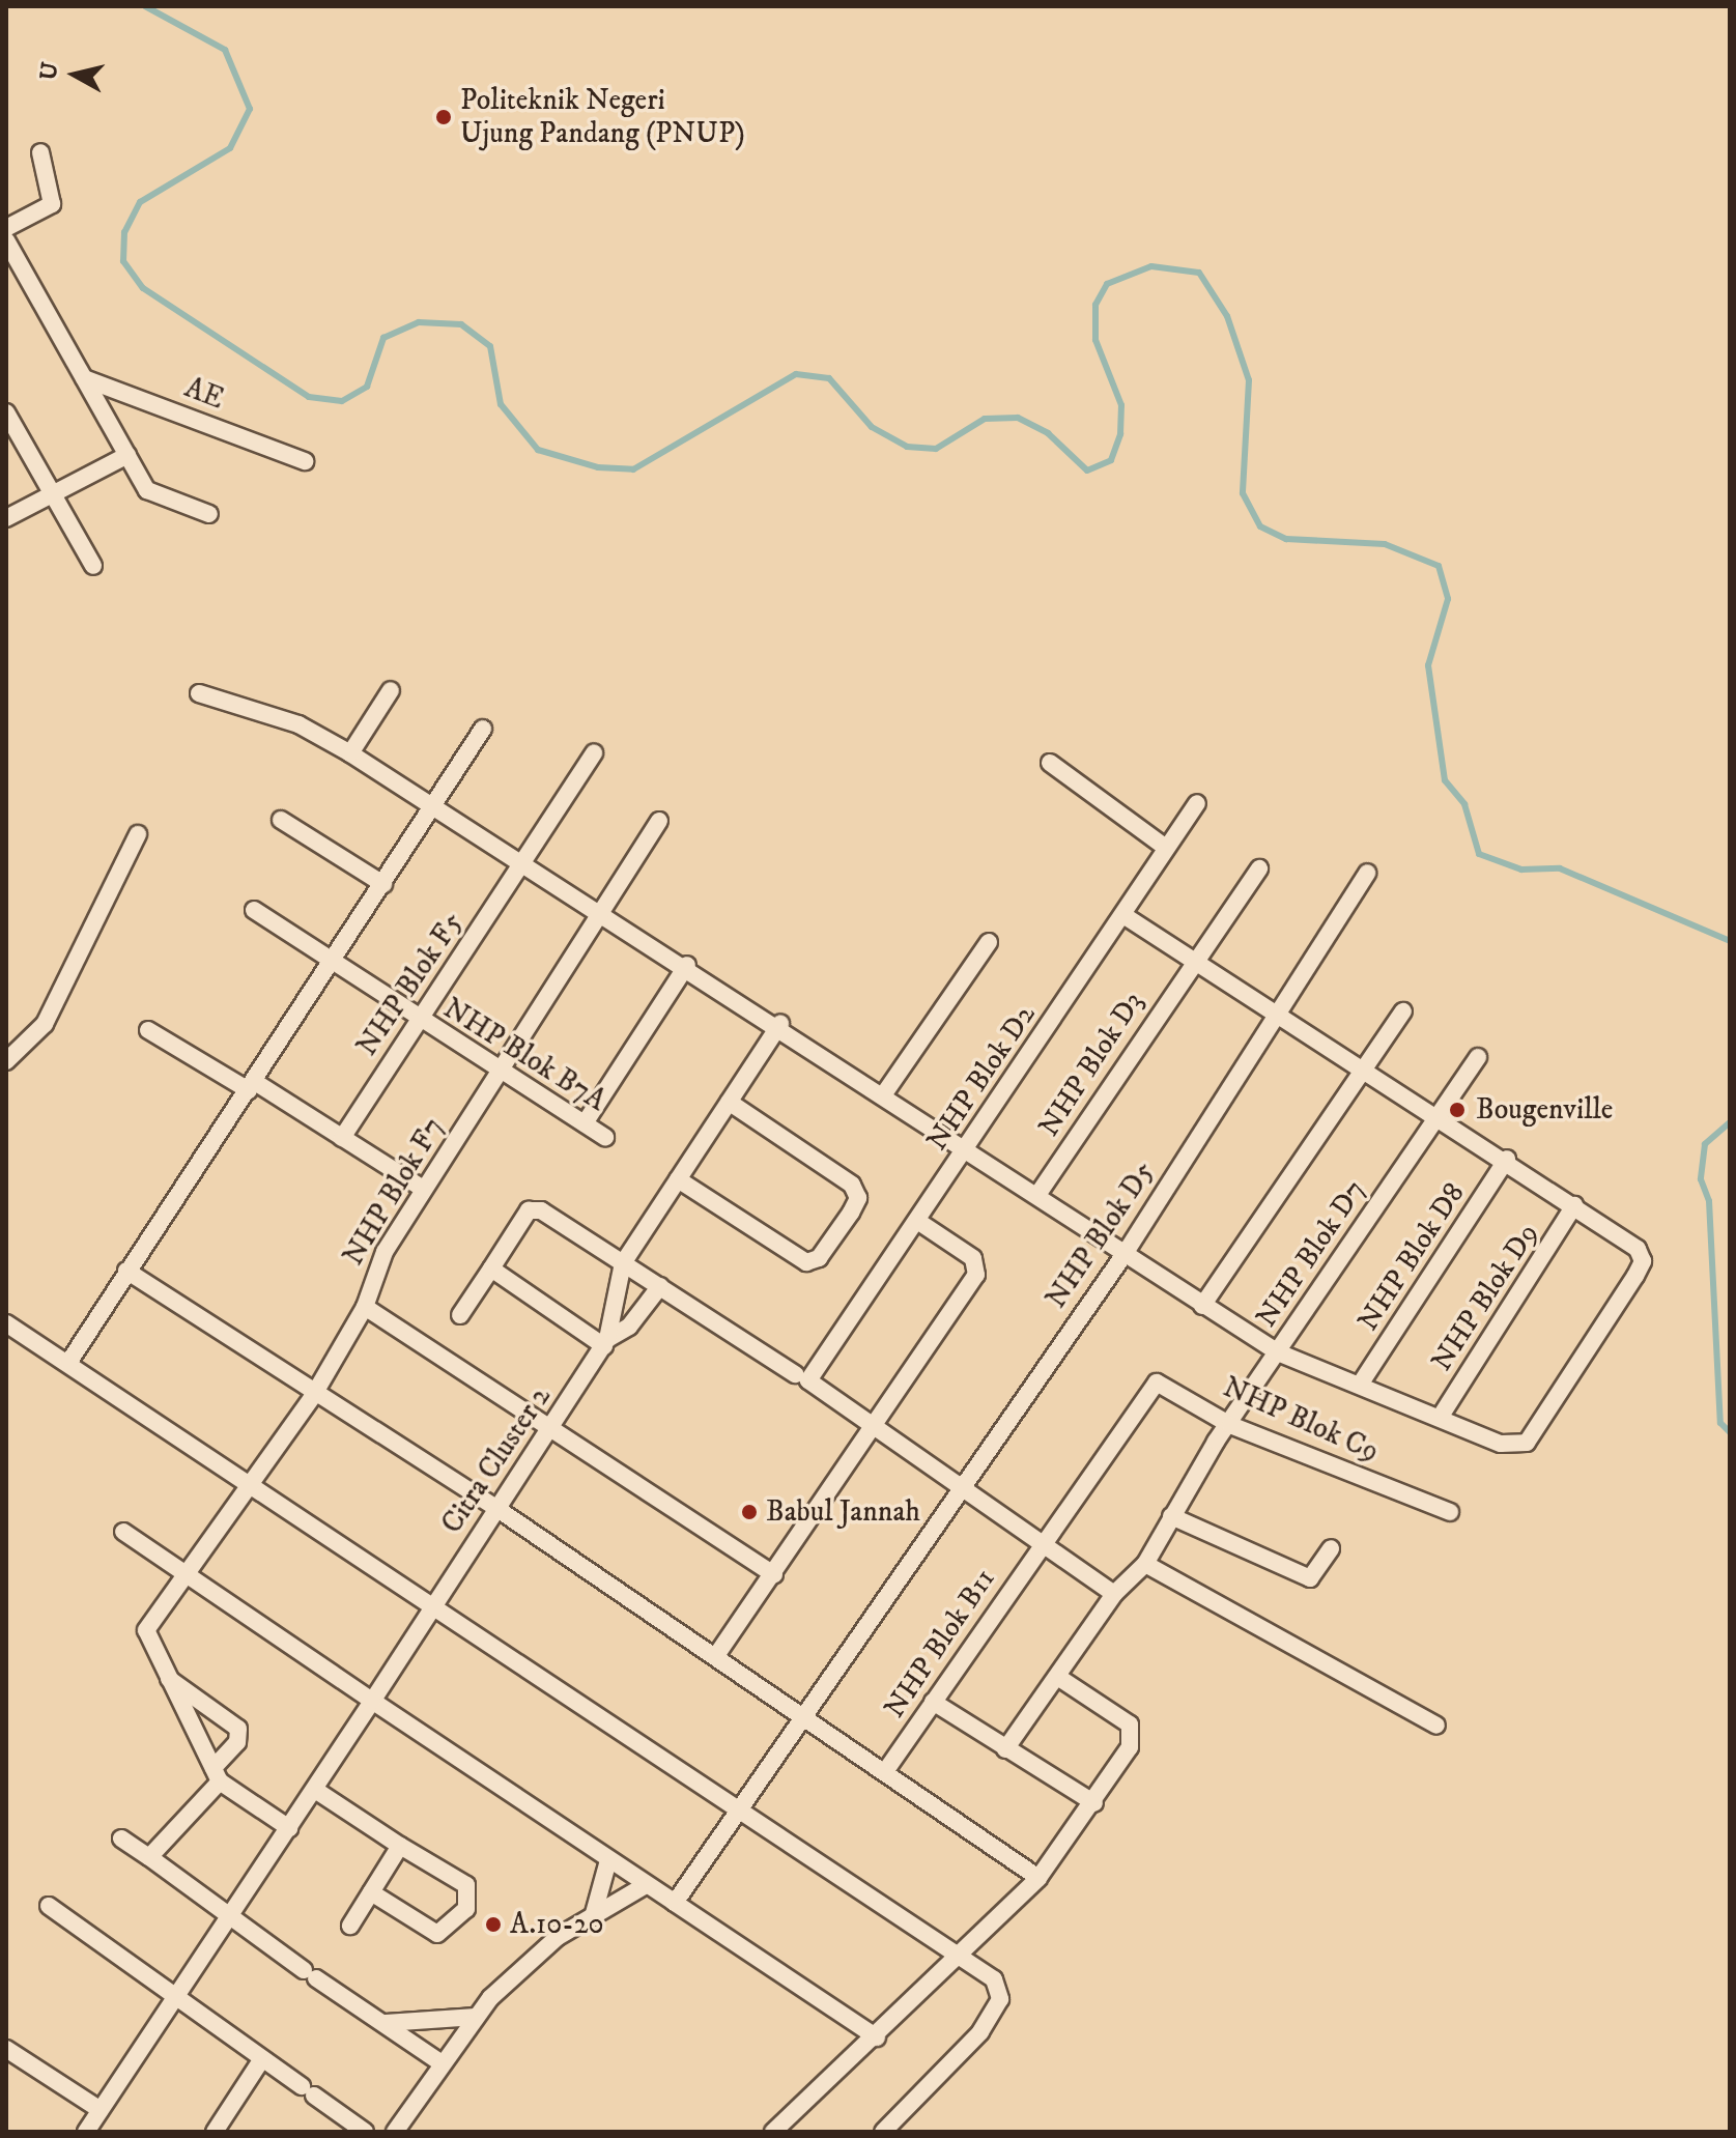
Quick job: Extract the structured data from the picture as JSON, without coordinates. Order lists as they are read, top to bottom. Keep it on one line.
{"streets":{"street":["AE","NHP Blok F5","NHP Blok B7A","NHP Blok D3","NHP Blok D2","NHP Blok F7","NHP Blok D5","NHP Blok D7","NHP Blok D8","NHP Blok D9","NHP Blok C9","Citra Cluster 2","NHP Blok B11"]},"crossings":[["NHP Blok F5","NHP Blok B7A"],["NHP Blok B7A","NHP Blok F7"],["NHP Blok F7","Citra Cluster 2"],["NHP Blok D7","NHP Blok C9"],["NHP Blok C9","NHP Blok B11"]],"places":["Politeknik Negeri Ujung Pandang (PNUP)","Bougenville","Babul Jannah","A.10-20"],"north":"left"}
